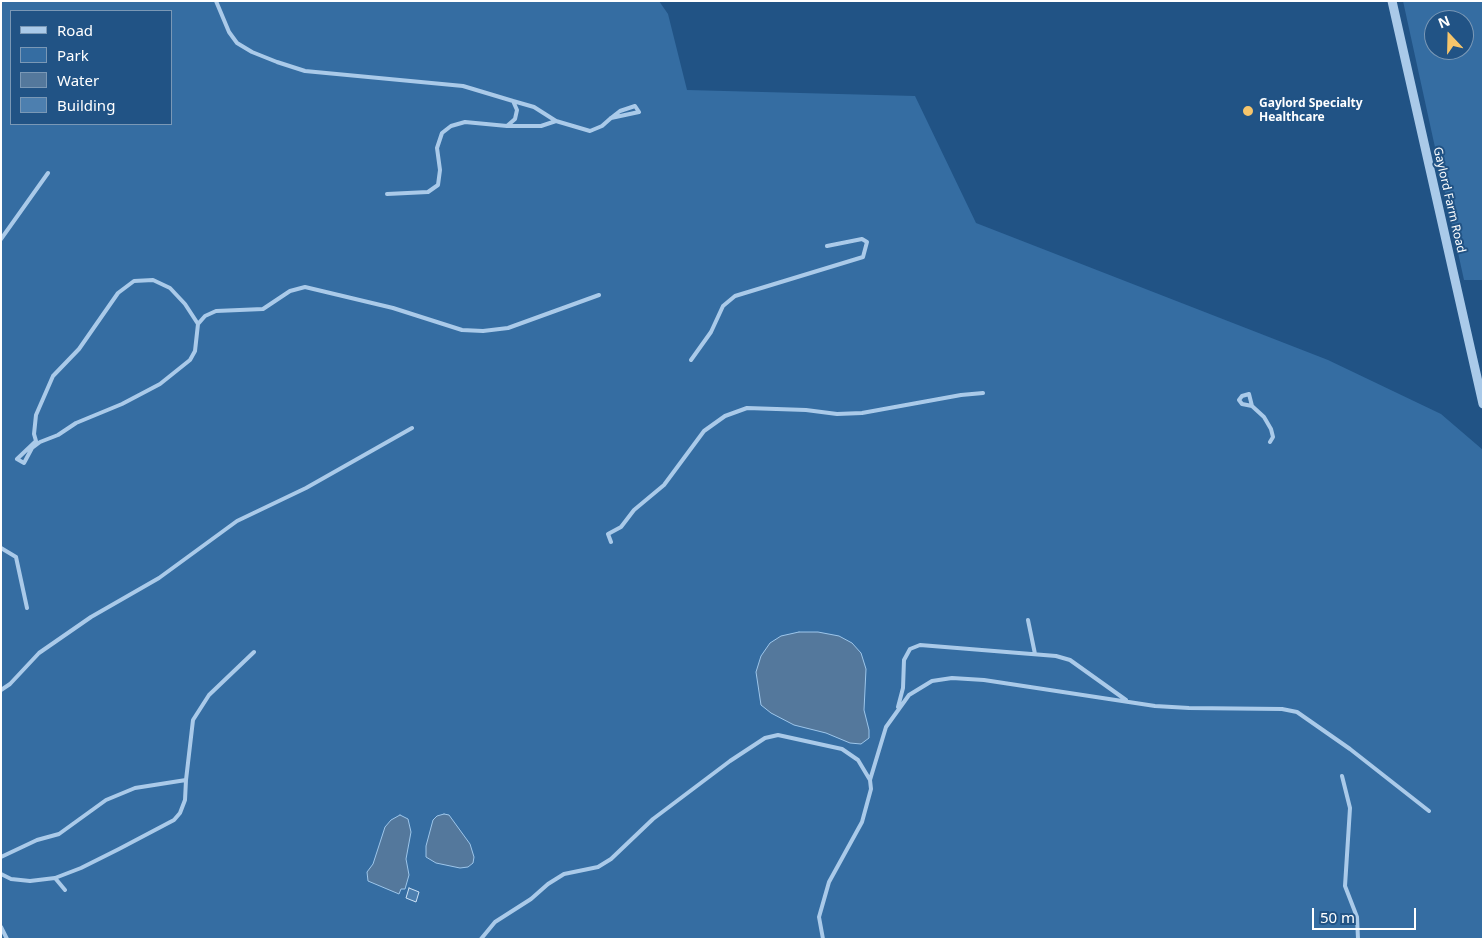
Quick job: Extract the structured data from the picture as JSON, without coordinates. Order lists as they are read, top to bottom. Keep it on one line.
{"streets":{"street":["Gaylord Farm Road"]},"places":["Gaylord Specialty Healthcare"],"legend":["Road","Park","Water","Building"],"scale_bar":"50 m","north":"top"}
